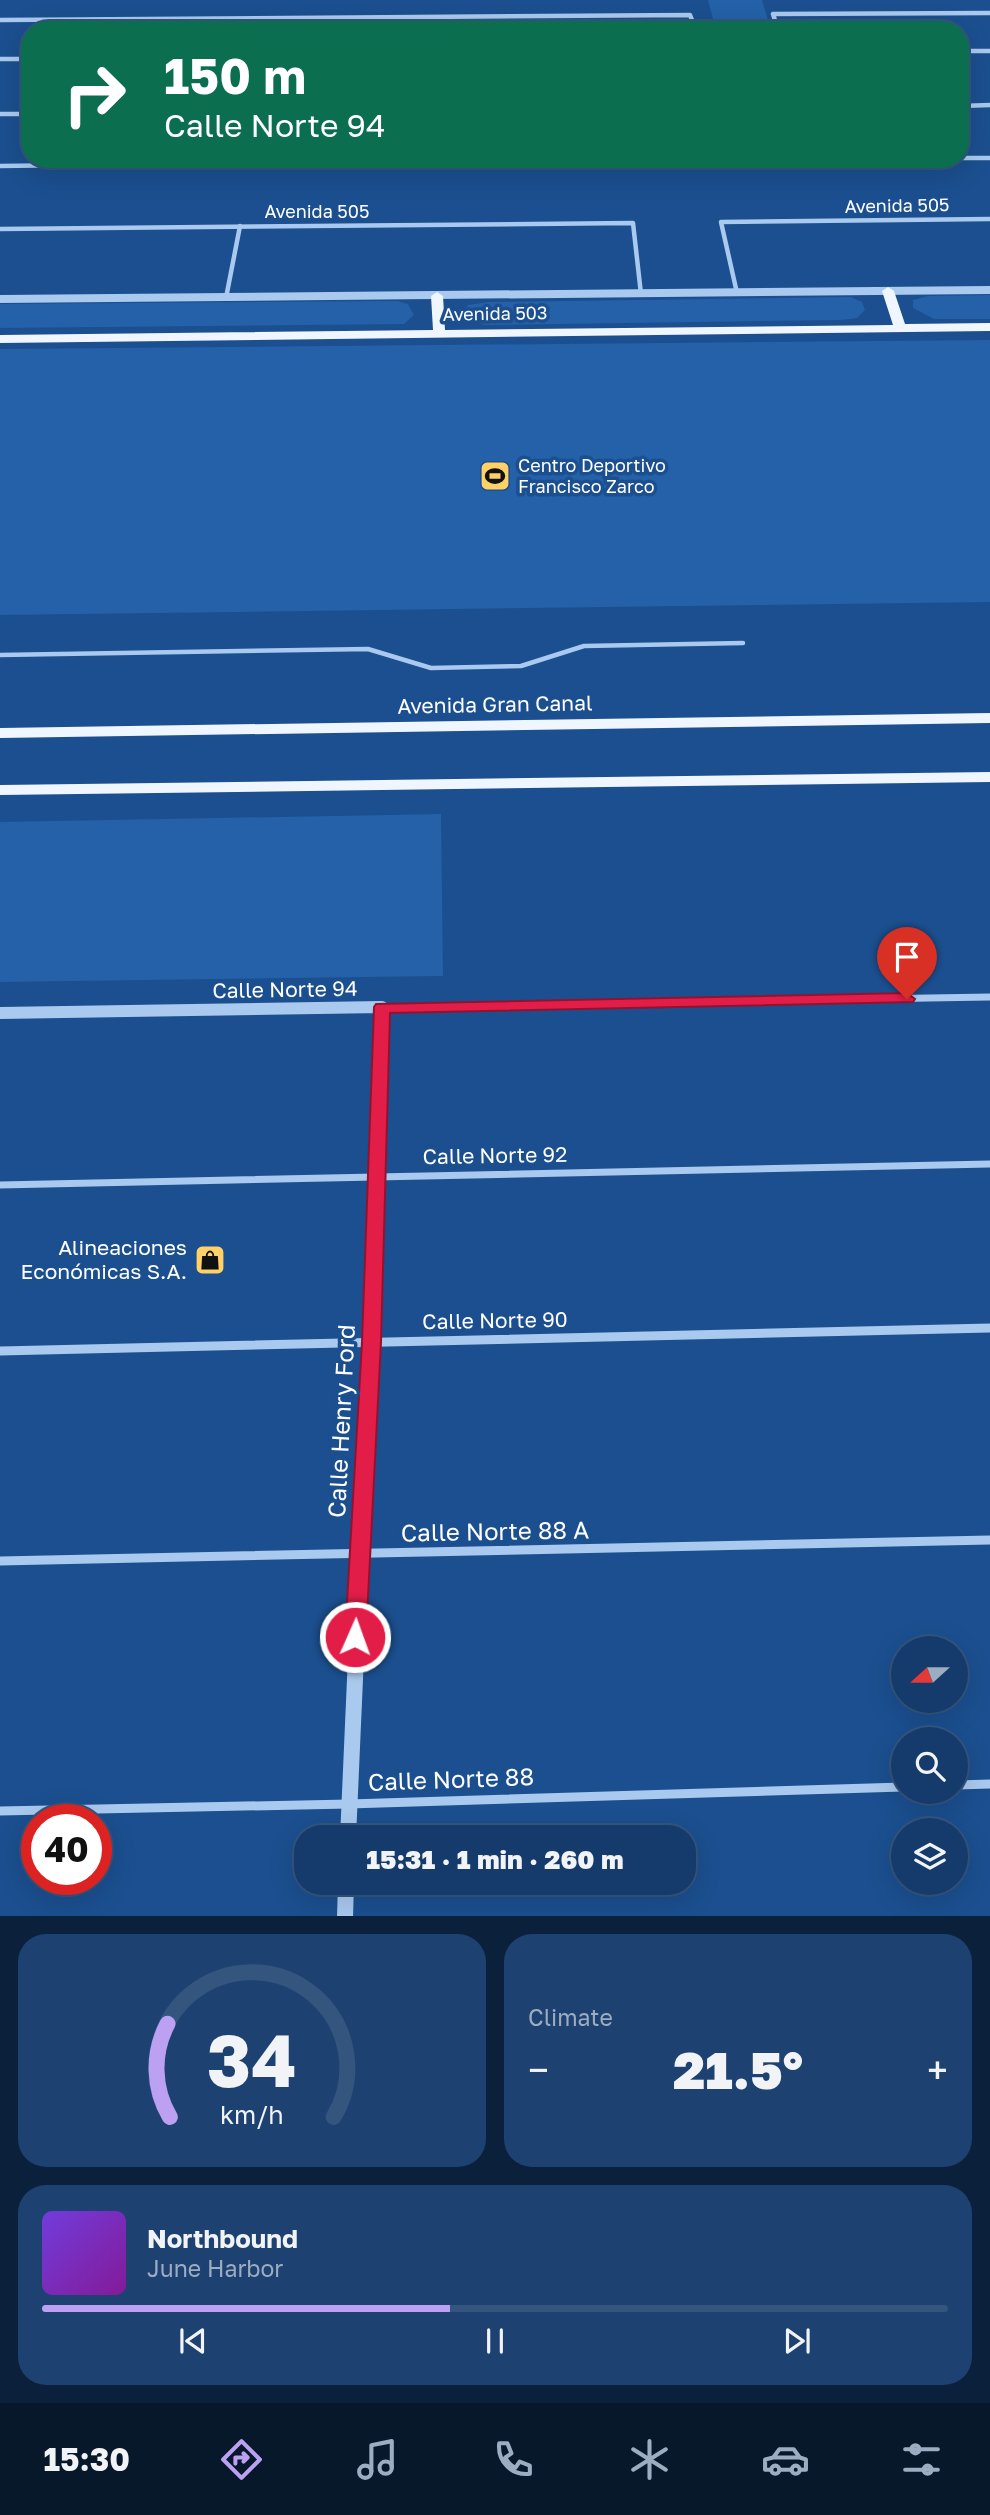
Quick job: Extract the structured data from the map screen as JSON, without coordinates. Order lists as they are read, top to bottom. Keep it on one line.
{"streets":{"main road":["Avenida 503","Avenida Gran Canal"],"street":["Avenida 505","Calle Norte 94","Calle Norte 92","Calle Norte 90","Calle Henry Ford","Calle Norte 88 A","Calle Norte 88"]},"crossings":[["Avenida 505","Avenida 503"],["Calle Norte 94","Calle Henry Ford"],["Calle Norte 92","Calle Henry Ford"],["Calle Norte 90","Calle Henry Ford"],["Calle Henry Ford","Calle Norte 88 A"],["Calle Henry Ford","Calle Norte 88"]],"places":{"sports":["Centro Deportivo Francisco Zarco"],"shop":["Alineaciones Económicas S.A."]},"north":"left","page":{"turn":["150 m","Calle Norte 94"],"limit":"40","trip":"15:31 · 1 min · 260 m","tile":"Climate","heat":["−","21.5°","+"],"song":["Northbound","June Harbor"],"tabs":"15:30","gauge":["34","km/h"]}}
